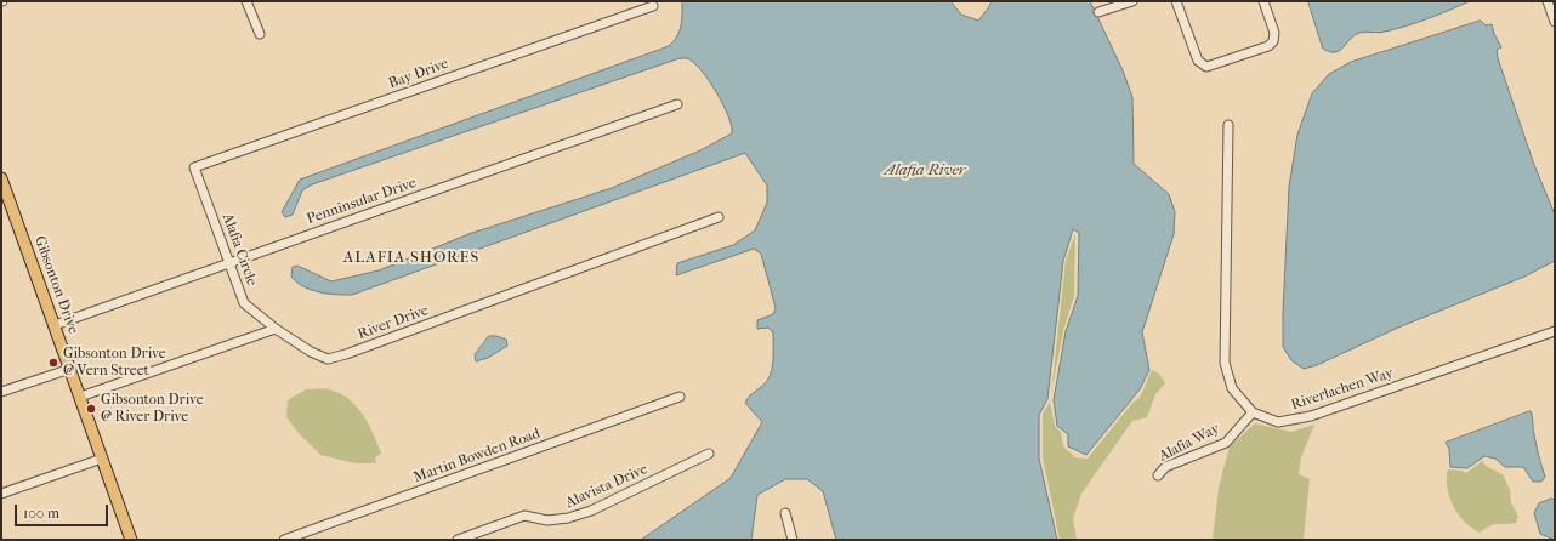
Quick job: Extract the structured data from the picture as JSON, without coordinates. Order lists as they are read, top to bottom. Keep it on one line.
{"streets":{"main road":["Gibsonton Drive"],"street":["Bay Drive","Penninsular Drive","Alafia Circle","River Drive","Riverlachen Way","Alafia Way","Martin Bowden Road","Alavista Drive"]},"crossings":[["Bay Drive","Alafia Circle"],["Penninsular Drive","Alafia Circle"],["Penninsular Drive","Gibsonton Drive"],["Alafia Circle","River Drive"],["Riverlachen Way","Alafia Way"]],"districts":["ALAFIA SHORES"],"water":["Alafia River"],"places":["Gibsonton Drive @ Vern Street","Gibsonton Drive @ River Drive"],"scale_bar":"100 m"}
